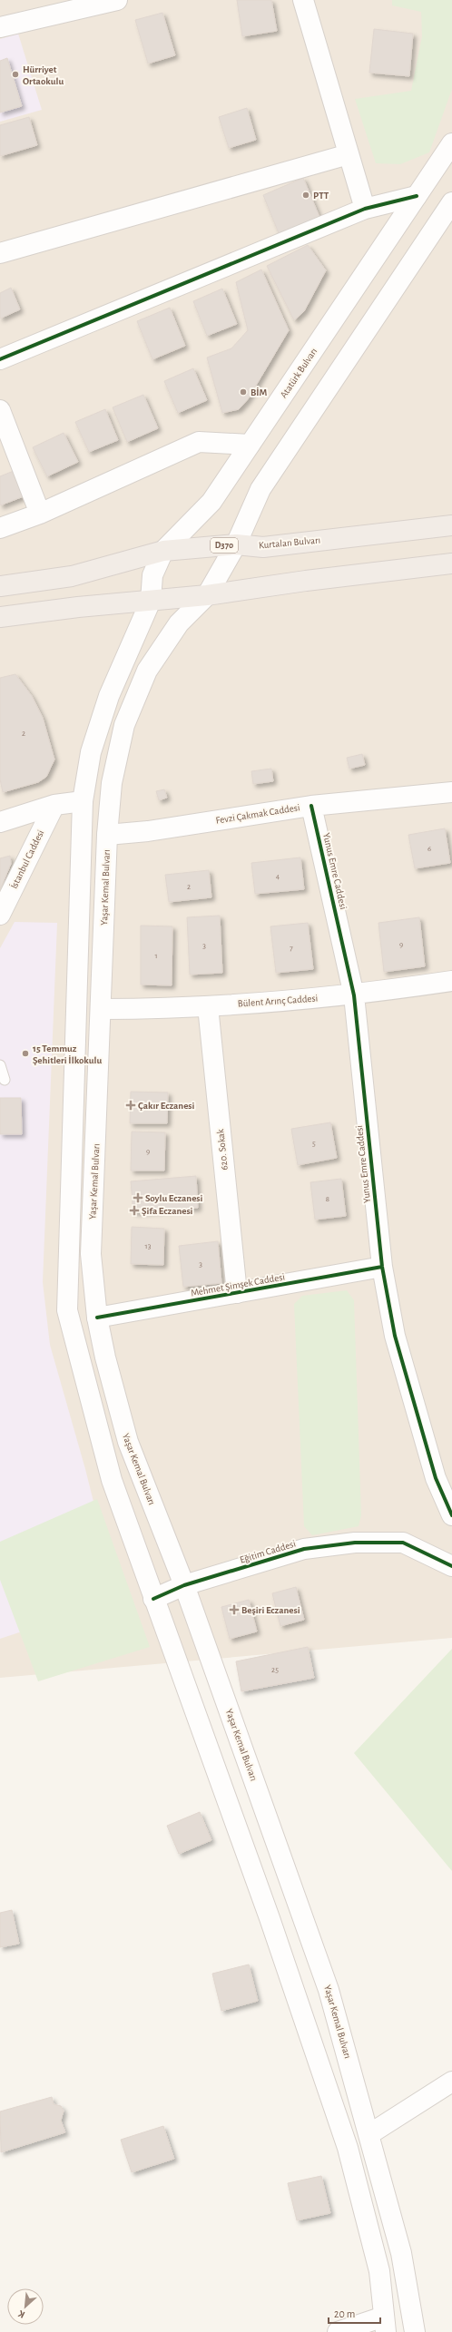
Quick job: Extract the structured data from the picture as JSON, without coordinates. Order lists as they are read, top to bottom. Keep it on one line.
{"streets":{"highway":["Kurtalan Bulvarı","D370"],"main road":["Atatürk Bulvarı","Fevzi Çakmak Caddesi","İstanbul Caddesi","Yunus Emre Caddesi","Yaşar Kemal Bulvarı","Bülent Arınç Caddesi","620. Sokak","Mehmet Şimşek Caddesi","Eğitim Caddesi"]},"crossings":[["Atatürk Bulvarı","Kurtalan Bulvarı"],["Fevzi Çakmak Caddesi","Yunus Emre Caddesi"],["Fevzi Çakmak Caddesi","Yaşar Kemal Bulvarı"],["Yunus Emre Caddesi","Bülent Arınç Caddesi"],["Yunus Emre Caddesi","Mehmet Şimşek Caddesi"],["Yaşar Kemal Bulvarı","Bülent Arınç Caddesi"],["Yaşar Kemal Bulvarı","Mehmet Şimşek Caddesi"],["Yaşar Kemal Bulvarı","Eğitim Caddesi"],["Bülent Arınç Caddesi","620. Sokak"],["620. Sokak","Mehmet Şimşek Caddesi"]],"places":{"other":["Hürriyet Ortaokulu","PTT","BİM","15 Temmuz Şehitleri İlkokulu"],"health":["Çakır Eczanesi","Soylu Eczanesi","Şifa Eczanesi","Beşiri Eczanesi"]},"house_numbers":["2","6","4","2","9","3","7","1","5","9","8","13","3","25"],"scale_bar":"20 m","north":"bottom left"}
